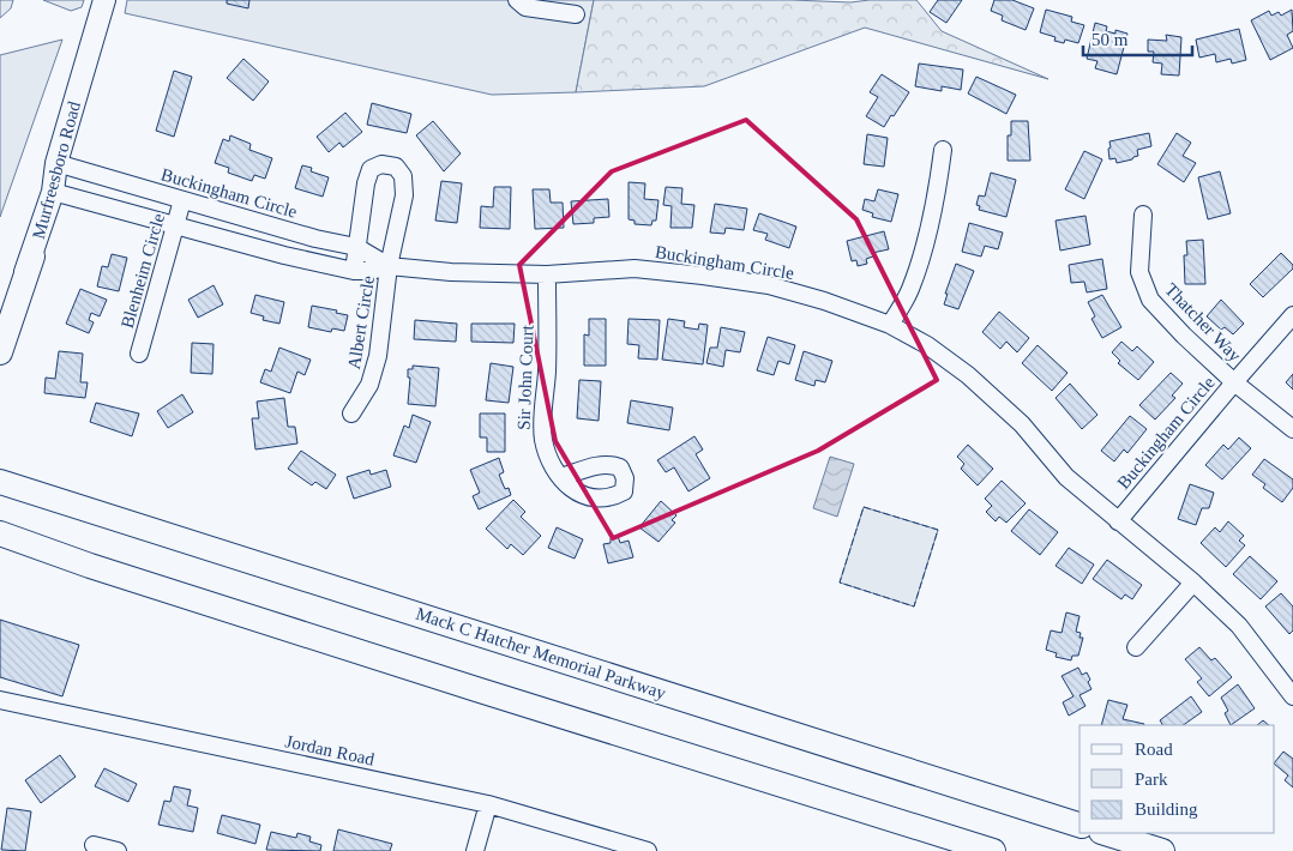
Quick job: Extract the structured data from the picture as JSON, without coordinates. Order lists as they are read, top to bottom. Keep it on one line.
{"streets":{"highway":["Mack C Hatcher Memorial Parkway"],"main road":["Murfreesboro Road"],"street":["Buckingham Circle","Blenheim Circle","Albert Circle","Thatcher Way","Sir John Court","Jordan Road"]},"crossings":[["Murfreesboro Road","Buckingham Circle"],["Buckingham Circle","Blenheim Circle"],["Buckingham Circle","Albert Circle"],["Buckingham Circle","Thatcher Way"],["Buckingham Circle","Sir John Court"]],"legend":["Road","Park","Building"],"scale_bar":"50 m"}
